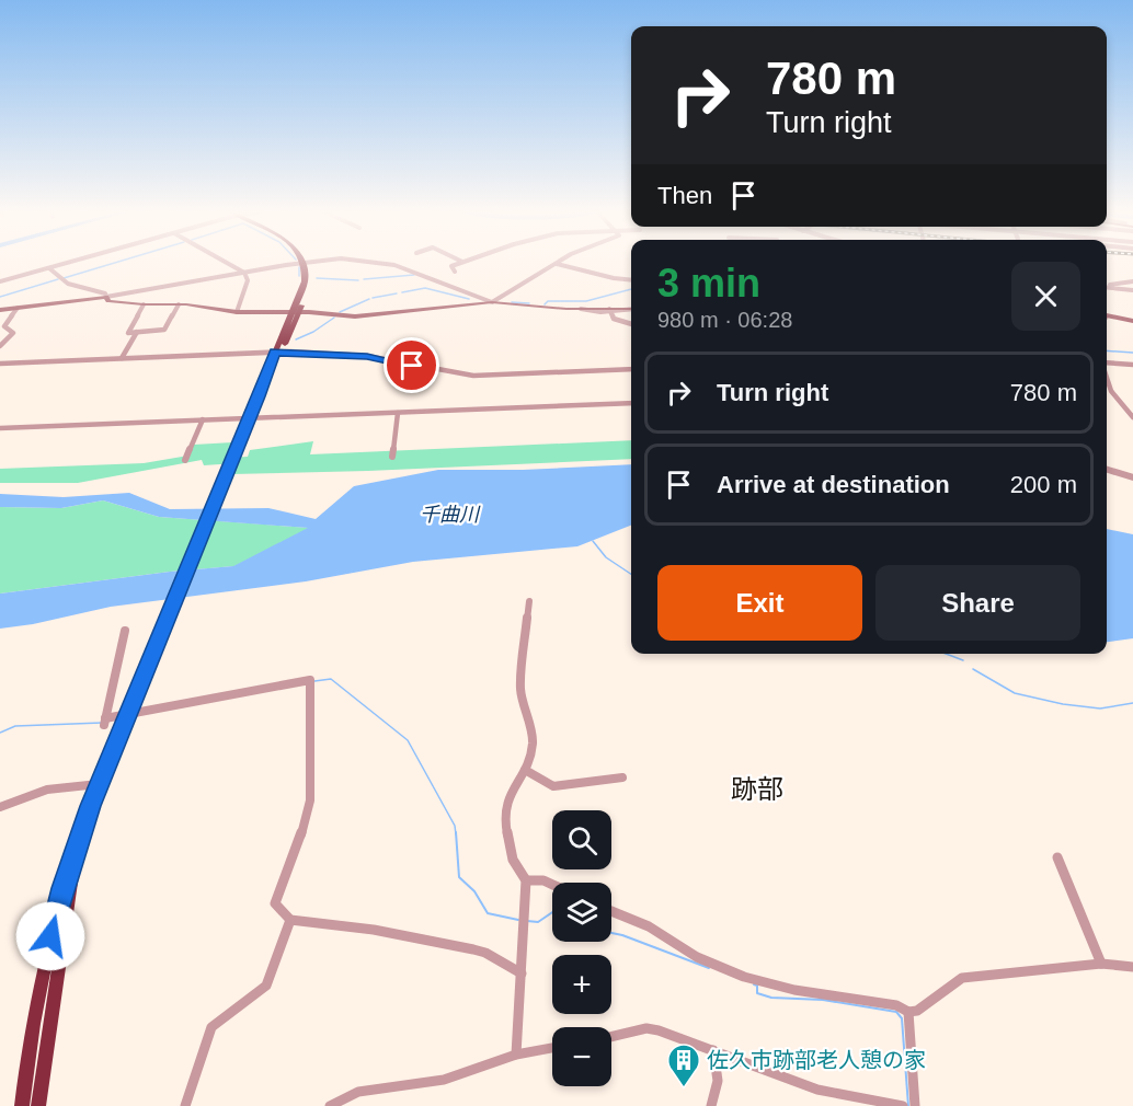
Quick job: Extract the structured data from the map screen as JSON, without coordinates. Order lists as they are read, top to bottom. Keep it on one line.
{"districts":["跡部"],"water":["千曲川"],"places":{"building":["佐久市跡部老人憩の家"]},"page":{"turn":["780 m","Turn right"],"then":"Then","heading":["3 min","980 m · 06:28"],"list":[{"name":"Turn right","value":"780 m"},{"name":"Arrive at destination","value":"200 m"}],"buttons":["Exit","Share"],"map_buttons":["+","−"]}}
